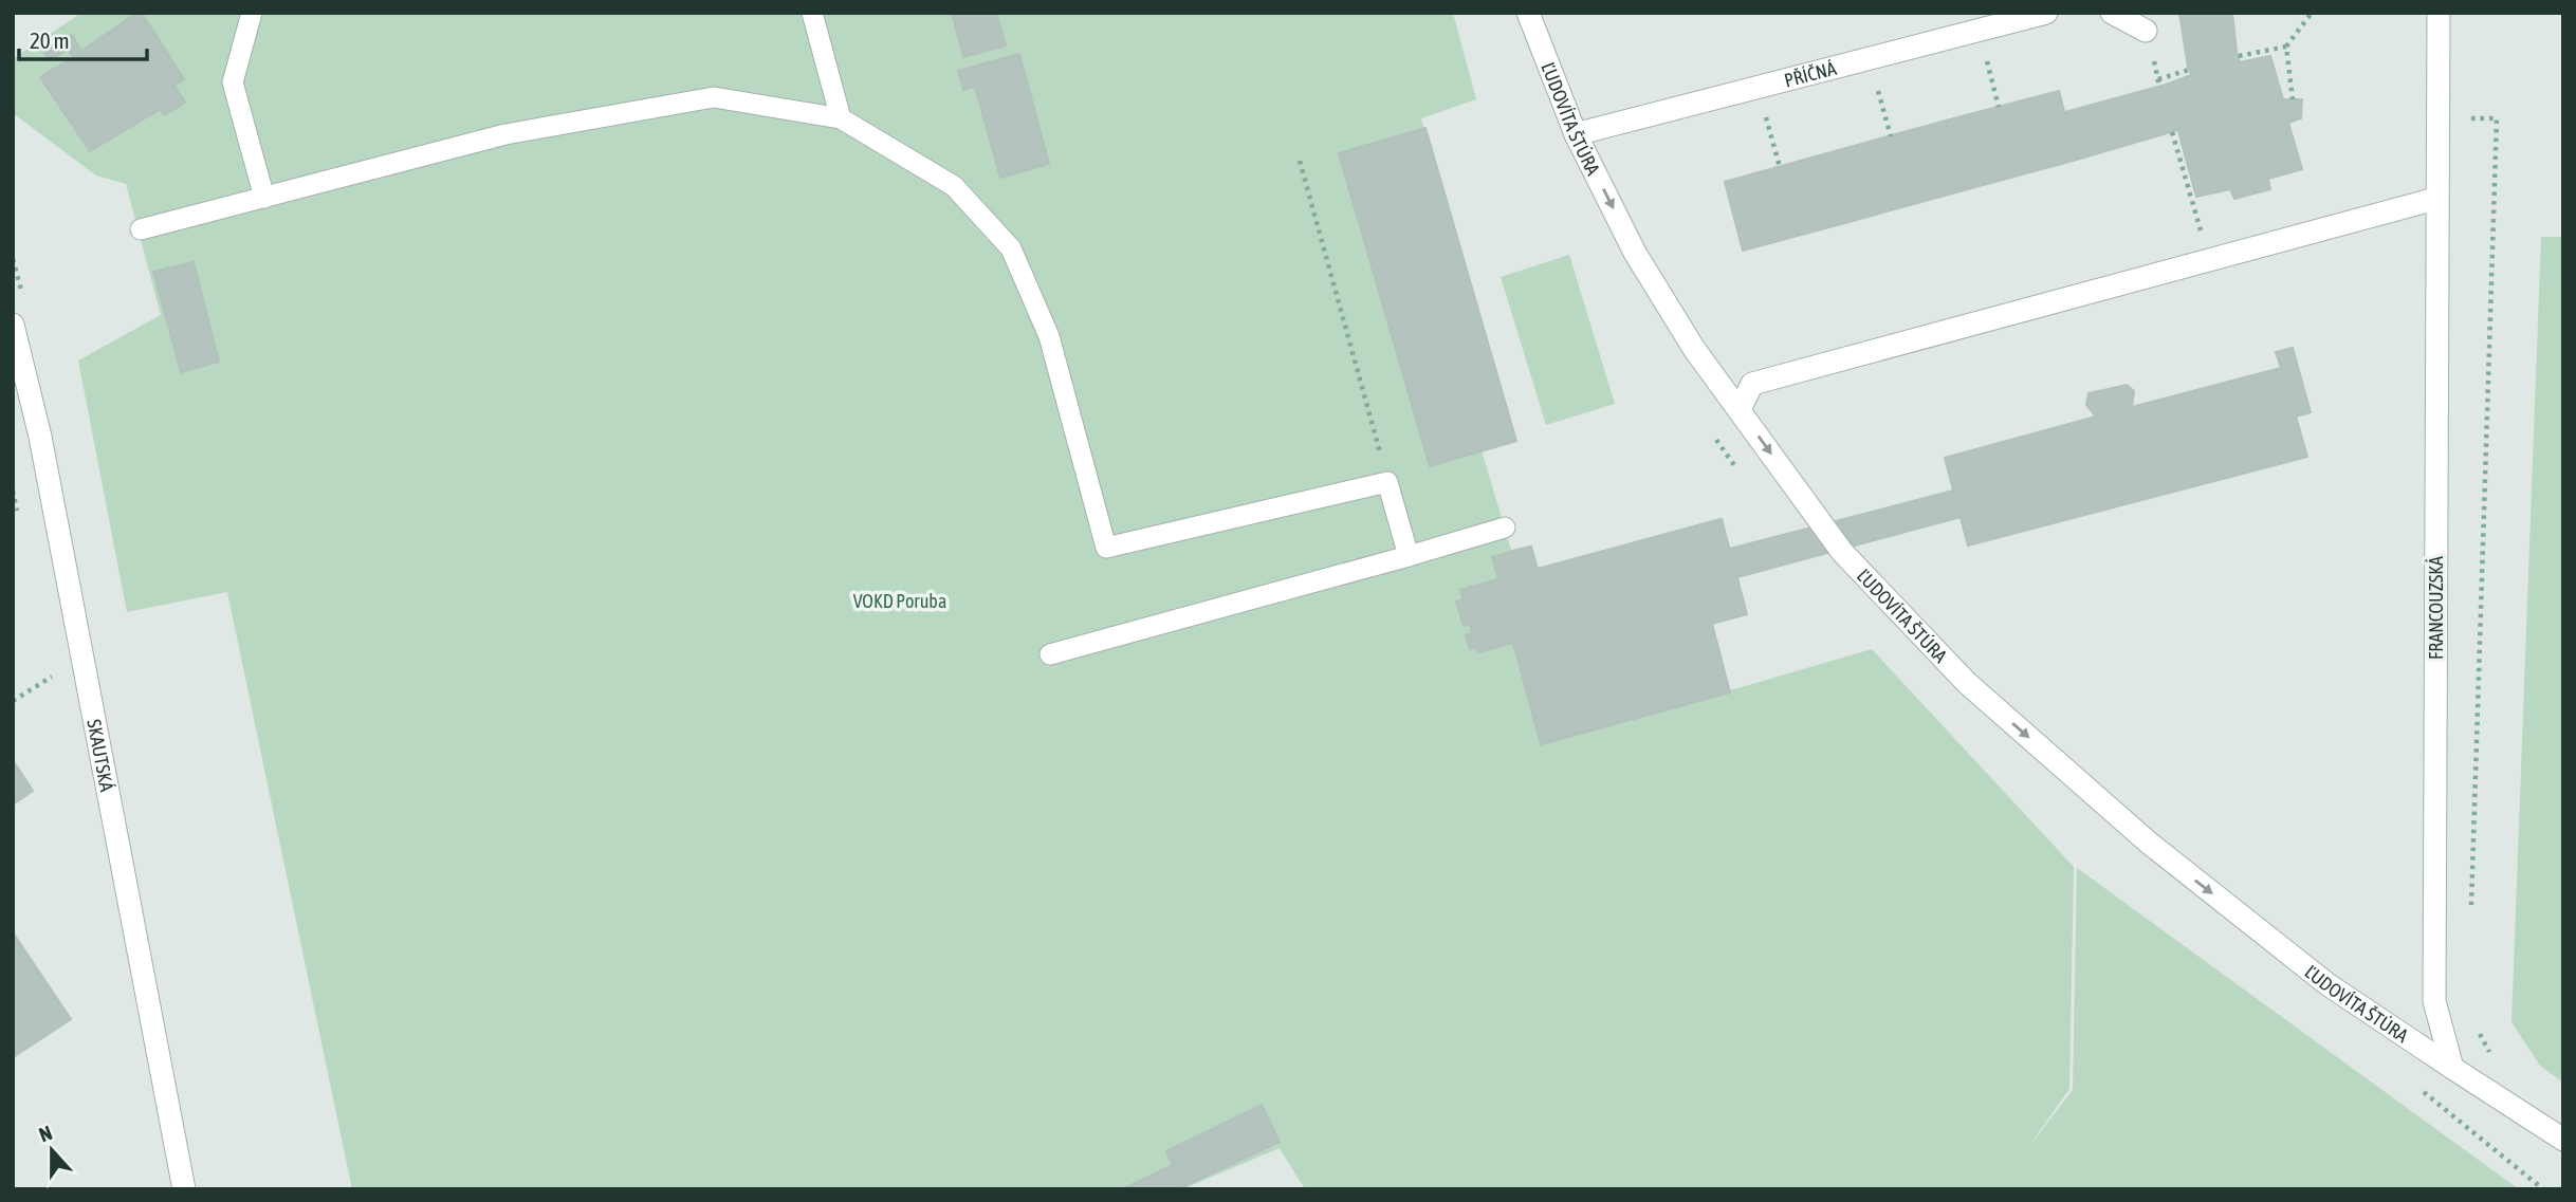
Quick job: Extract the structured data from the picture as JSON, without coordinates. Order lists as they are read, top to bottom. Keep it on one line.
{"streets":{"street":["PŘÍČNÁ","ĽUDOVÍTA ŠTÚRA","FRANCOUZSKÁ","SKAUTSKÁ"]},"crossings":[["PŘÍČNÁ","ĽUDOVÍTA ŠTÚRA"],["ĽUDOVÍTA ŠTÚRA","FRANCOUZSKÁ"]],"one_way":["ĽUDOVÍTA ŠTÚRA"],"parks":["VOKD Poruba"],"scale_bar":"20 m","north":"top"}
